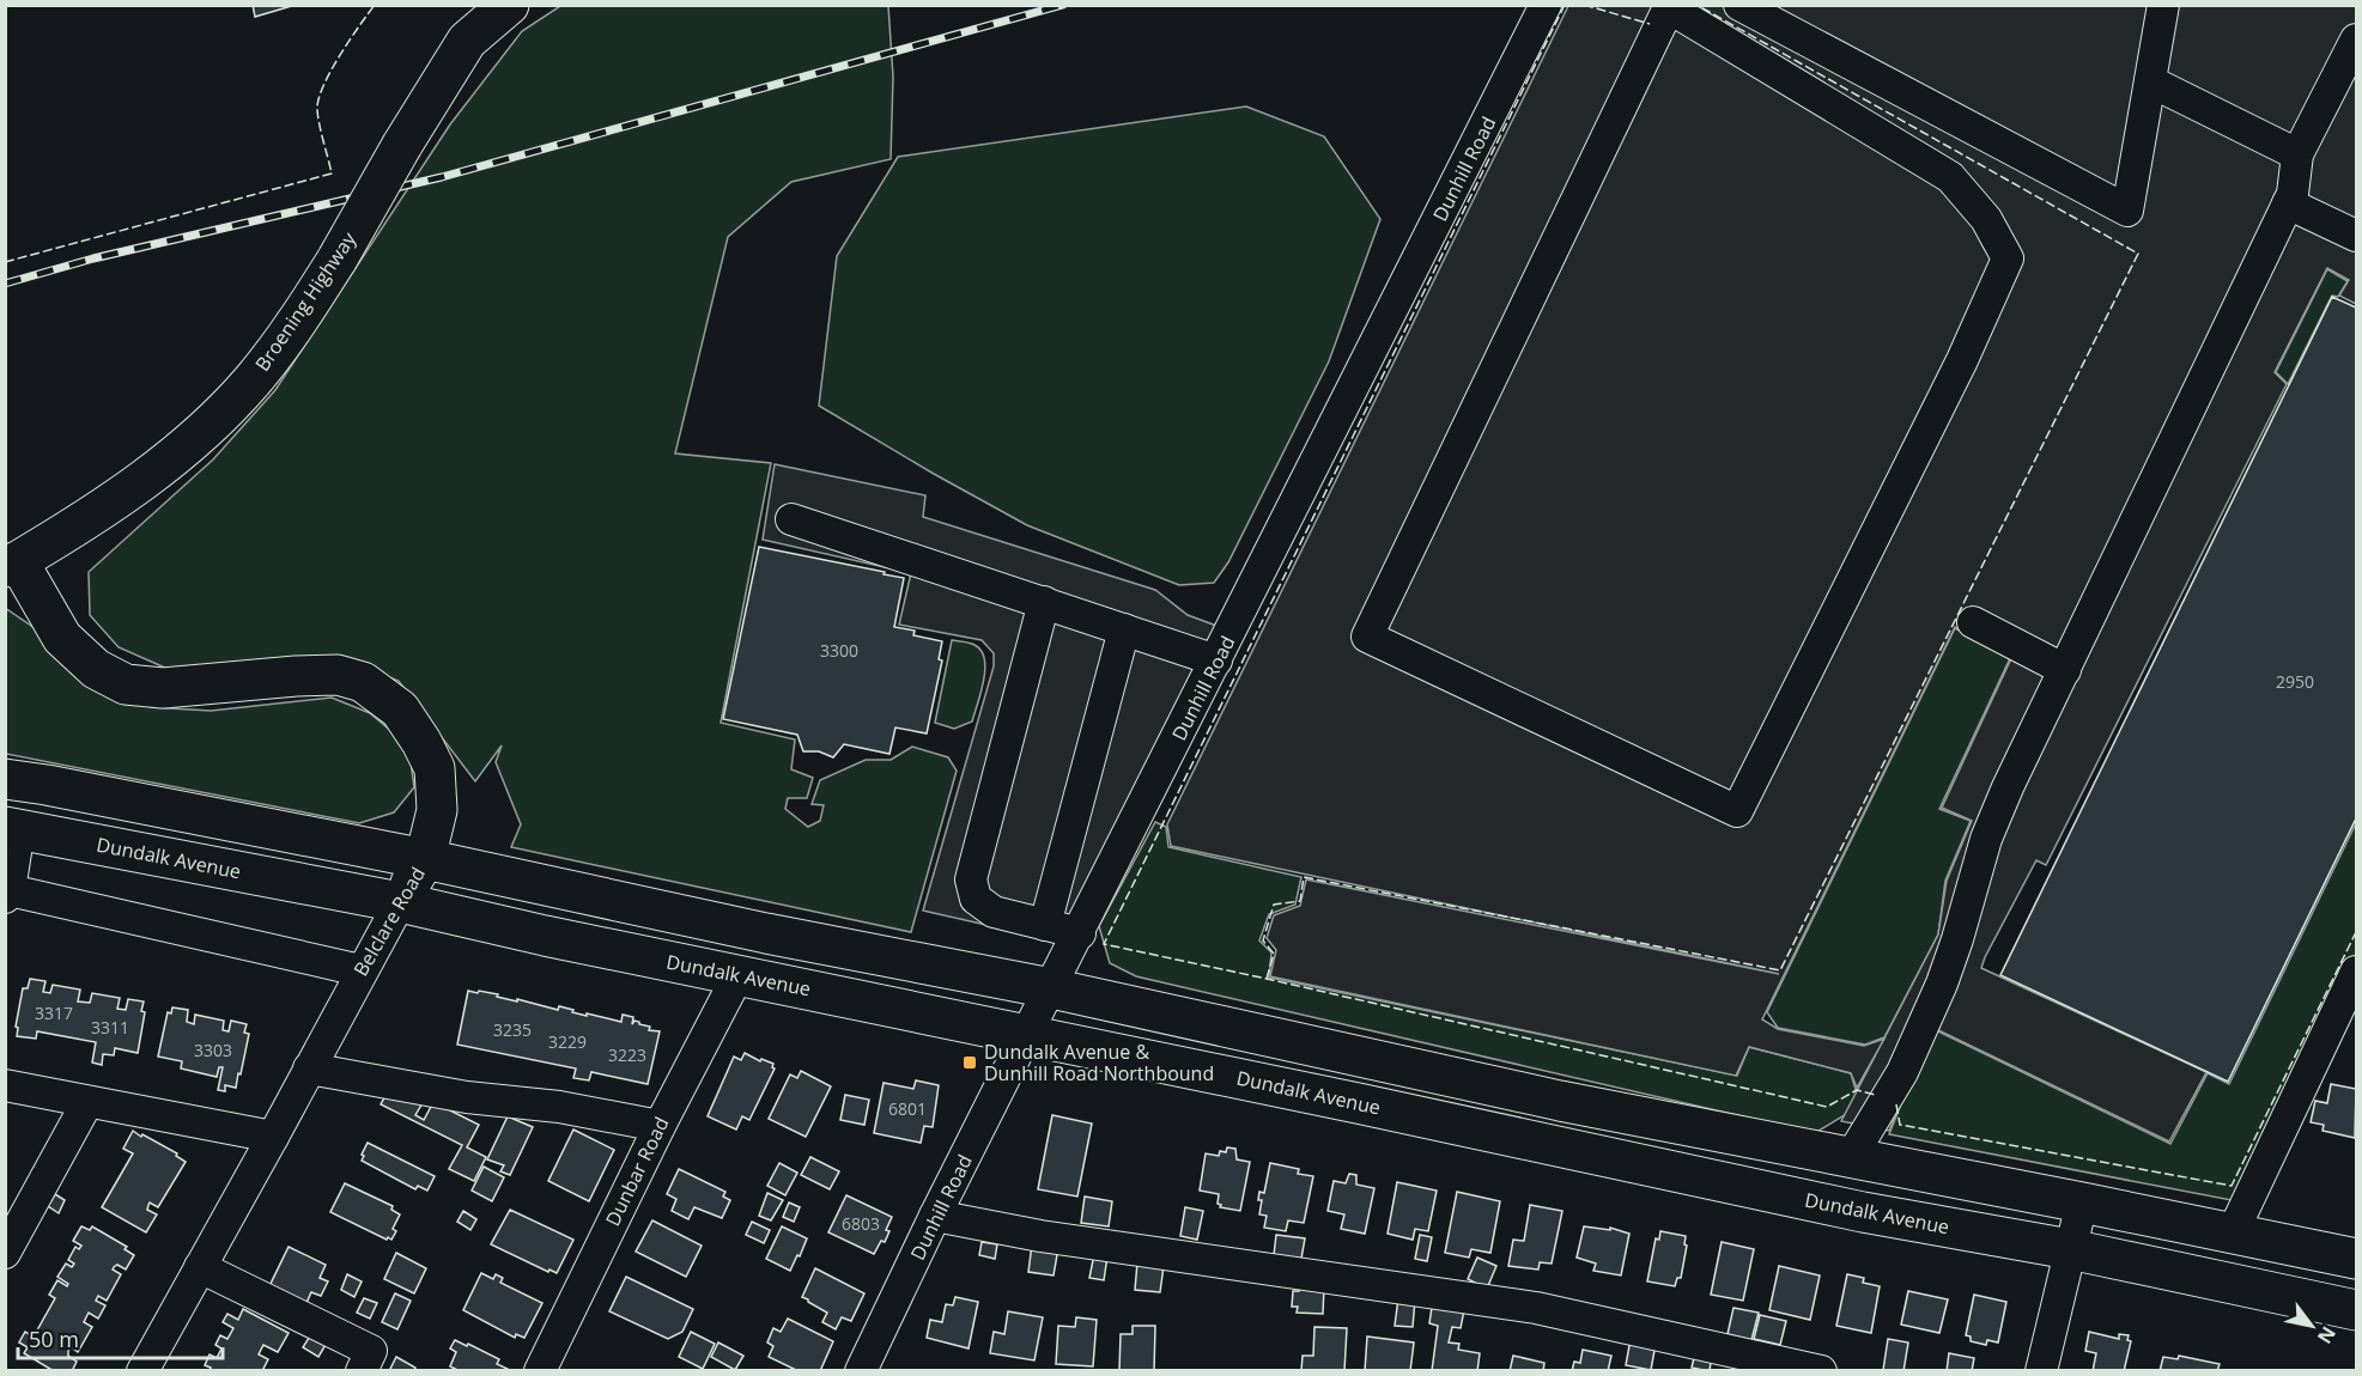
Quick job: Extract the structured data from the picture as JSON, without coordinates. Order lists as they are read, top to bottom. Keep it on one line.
{"streets":{"main road":["Broening Highway","Dundalk Avenue","Belclare Road"],"street":["Dunhill Road","Dunbar Road"]},"crossings":[["Dunhill Road","Dundalk Avenue"],["Broening Highway","Belclare Road"],["Dundalk Avenue","Belclare Road"],["Dundalk Avenue","Dunbar Road"]],"places":{"transit":["Dundalk Avenue & Dunhill Road Northbound"]},"house_numbers":["3300","2950","3317","3311","3235","3229","3303","3223","6801","6803"],"scale_bar":"50 m","north":"bottom right"}
